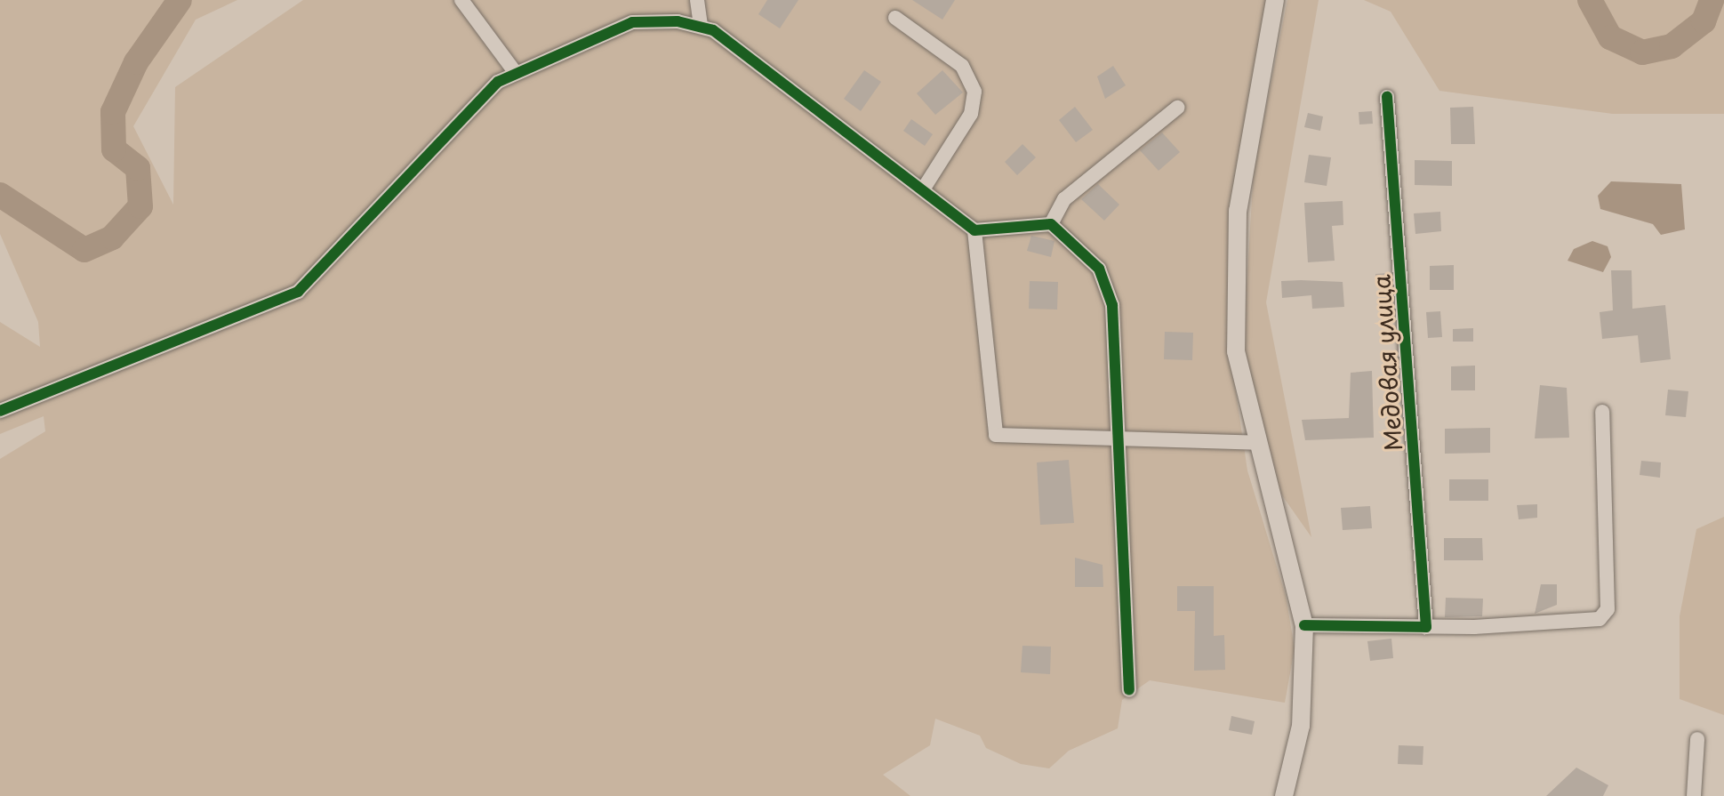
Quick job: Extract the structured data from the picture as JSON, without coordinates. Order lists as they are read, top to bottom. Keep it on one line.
{"streets":{"street":["Медовая улица"]}}
